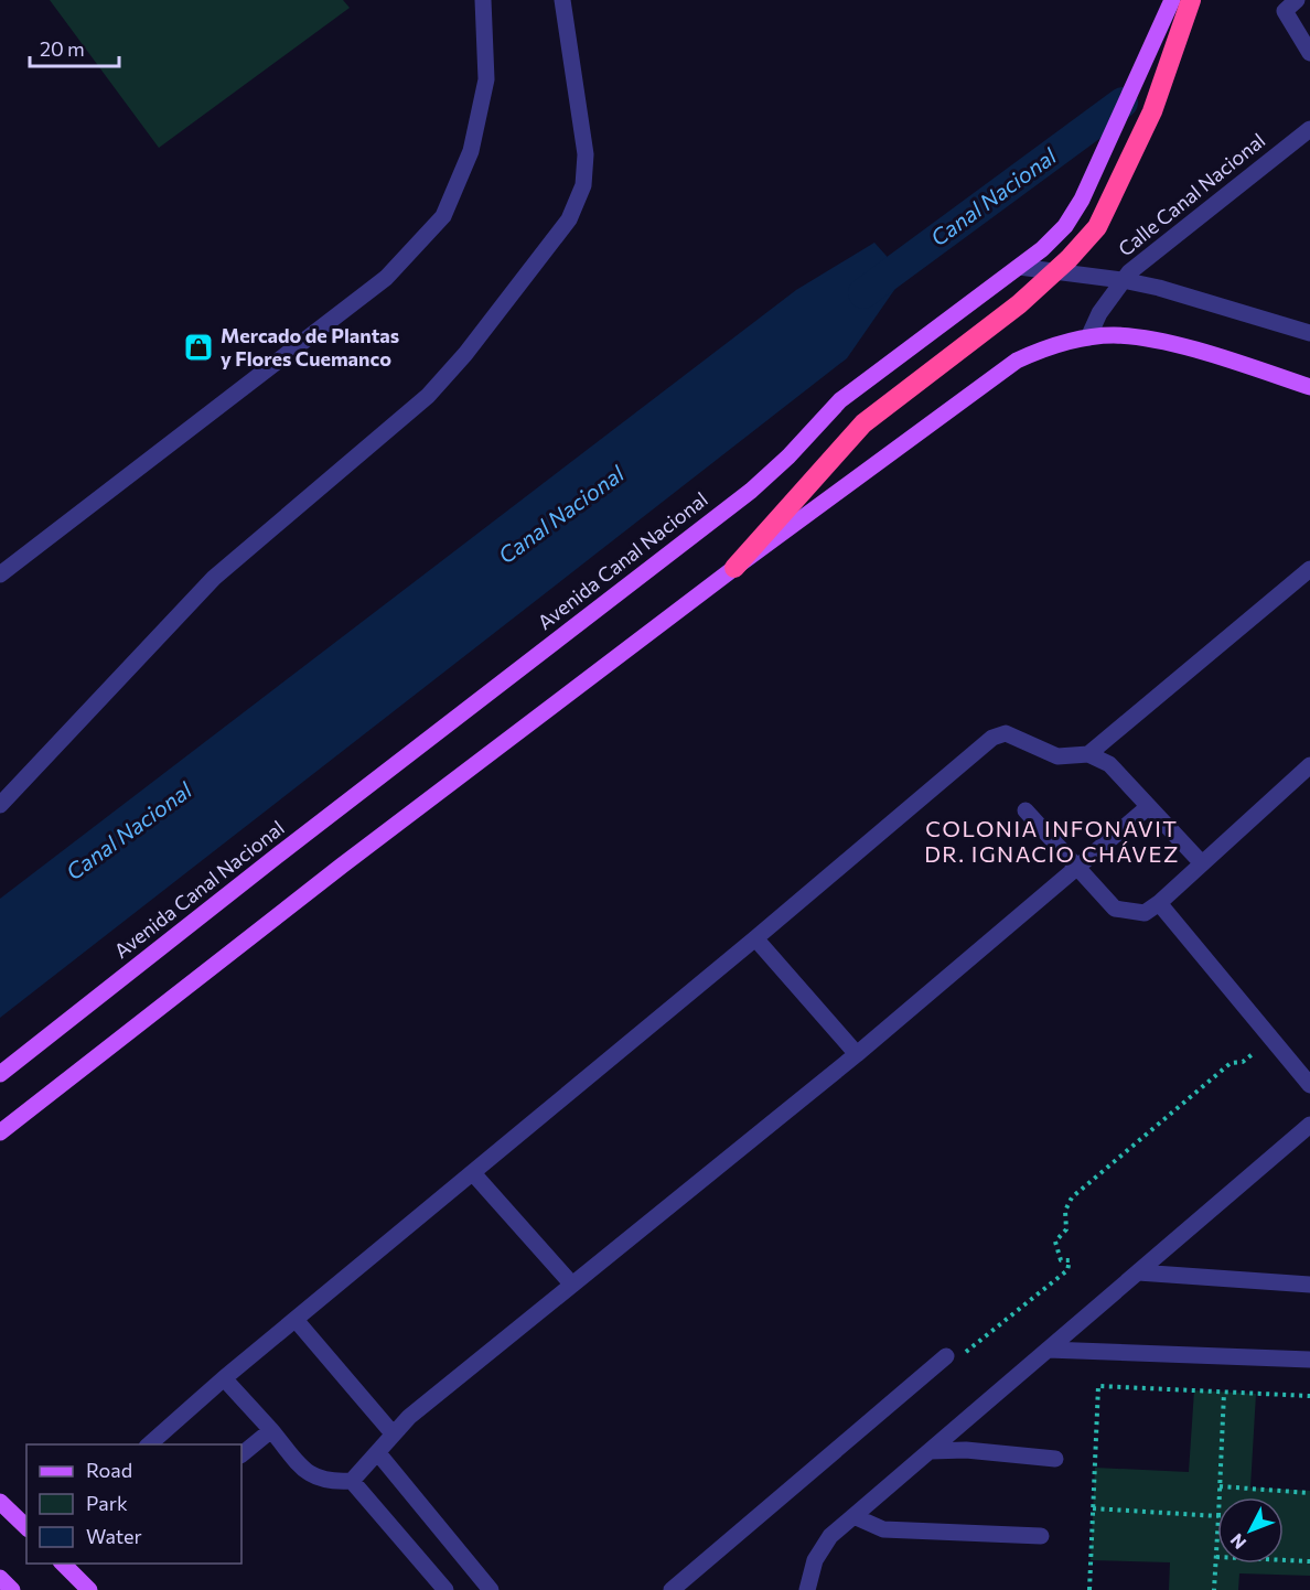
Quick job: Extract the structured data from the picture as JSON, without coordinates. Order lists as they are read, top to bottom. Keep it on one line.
{"streets":{"main road":["Avenida Canal Nacional"],"street":["Calle Canal Nacional"]},"districts":["COLONIA INFONAVIT DR. IGNACIO CHÁVEZ"],"water":["Canal Nacional"],"places":{"shop":["Mercado de Plantas y Flores Cuemanco"]},"legend":["Road","Park","Water"],"scale_bar":"20 m","north":"bottom left"}
